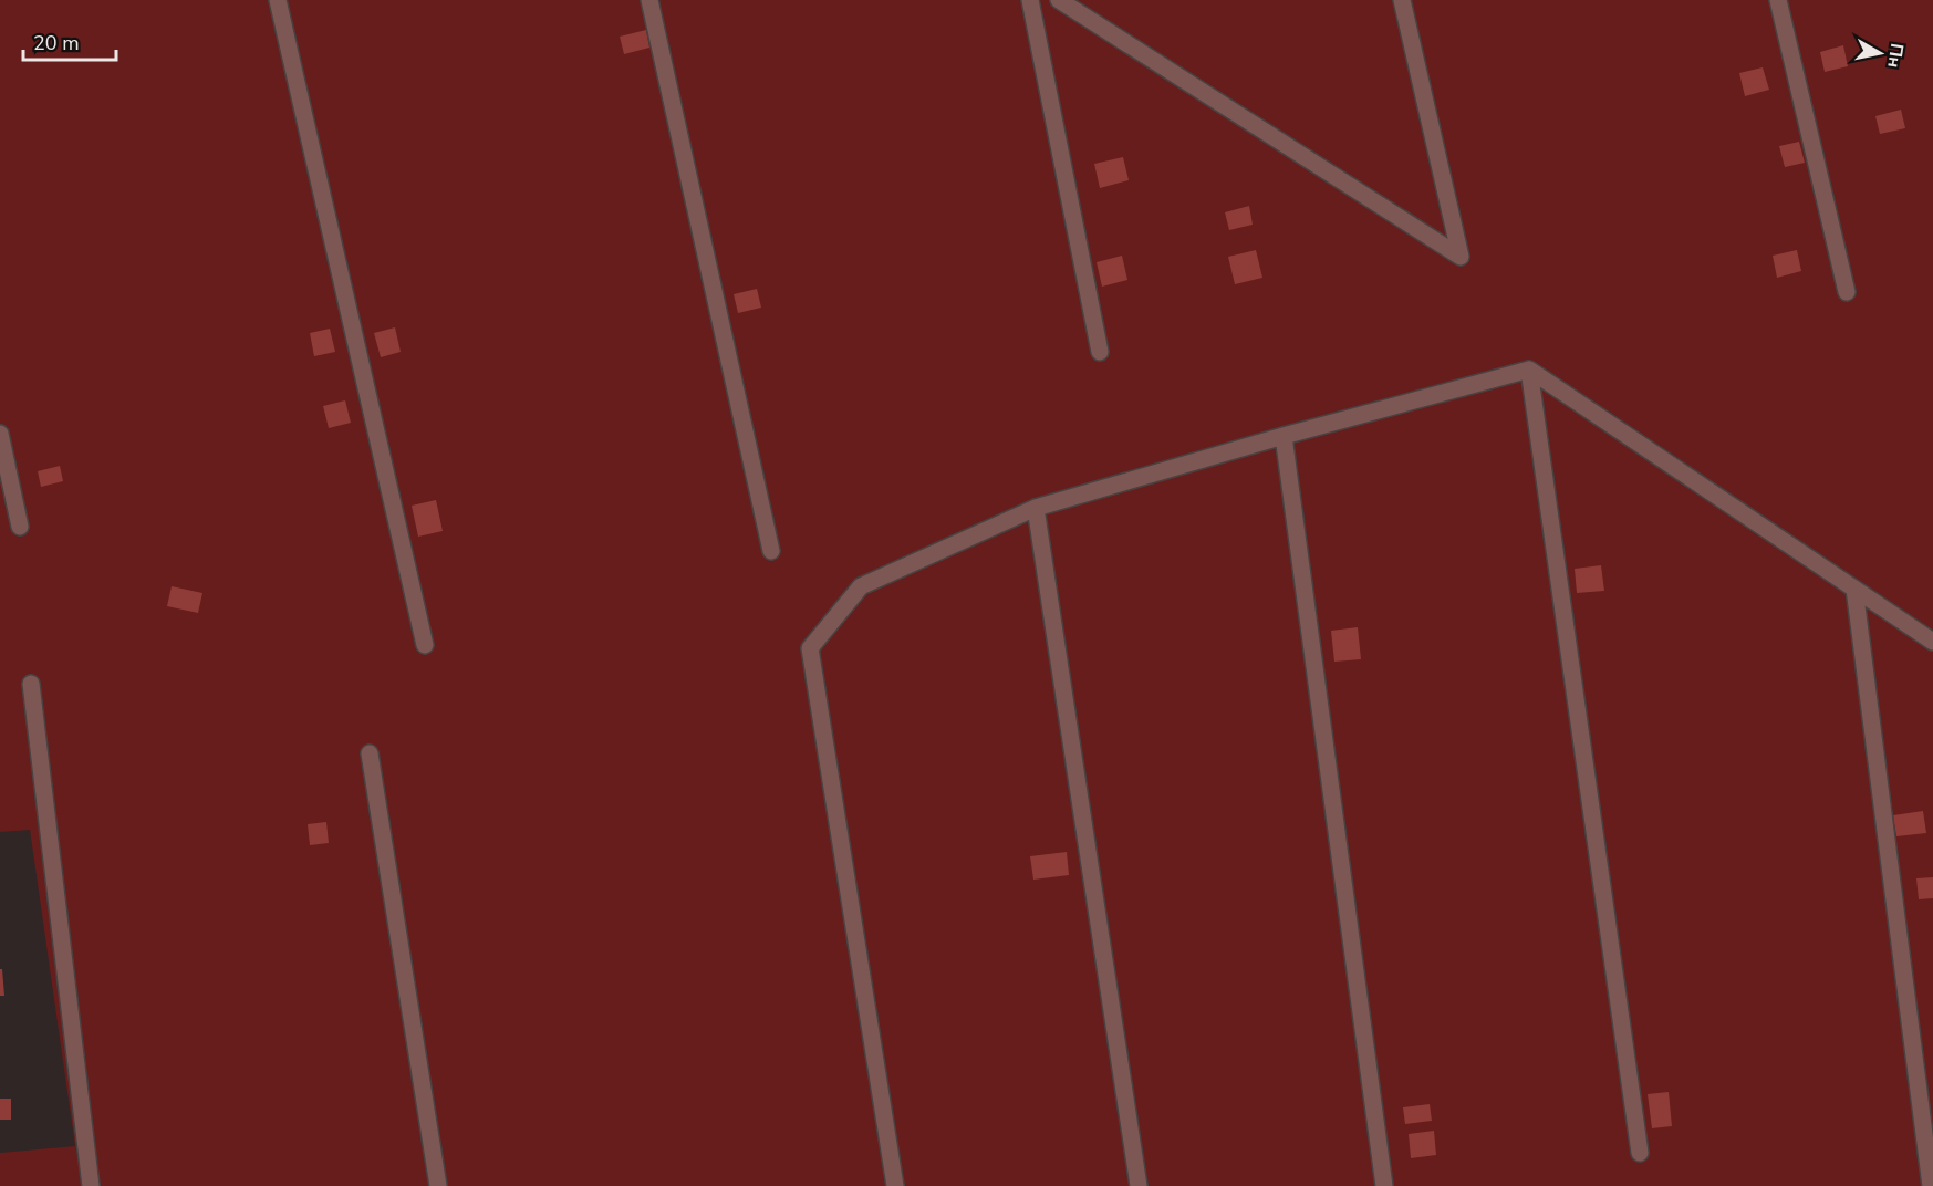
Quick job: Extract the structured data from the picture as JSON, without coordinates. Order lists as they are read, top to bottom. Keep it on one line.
{"scale_bar":"20 m","north":"right"}
